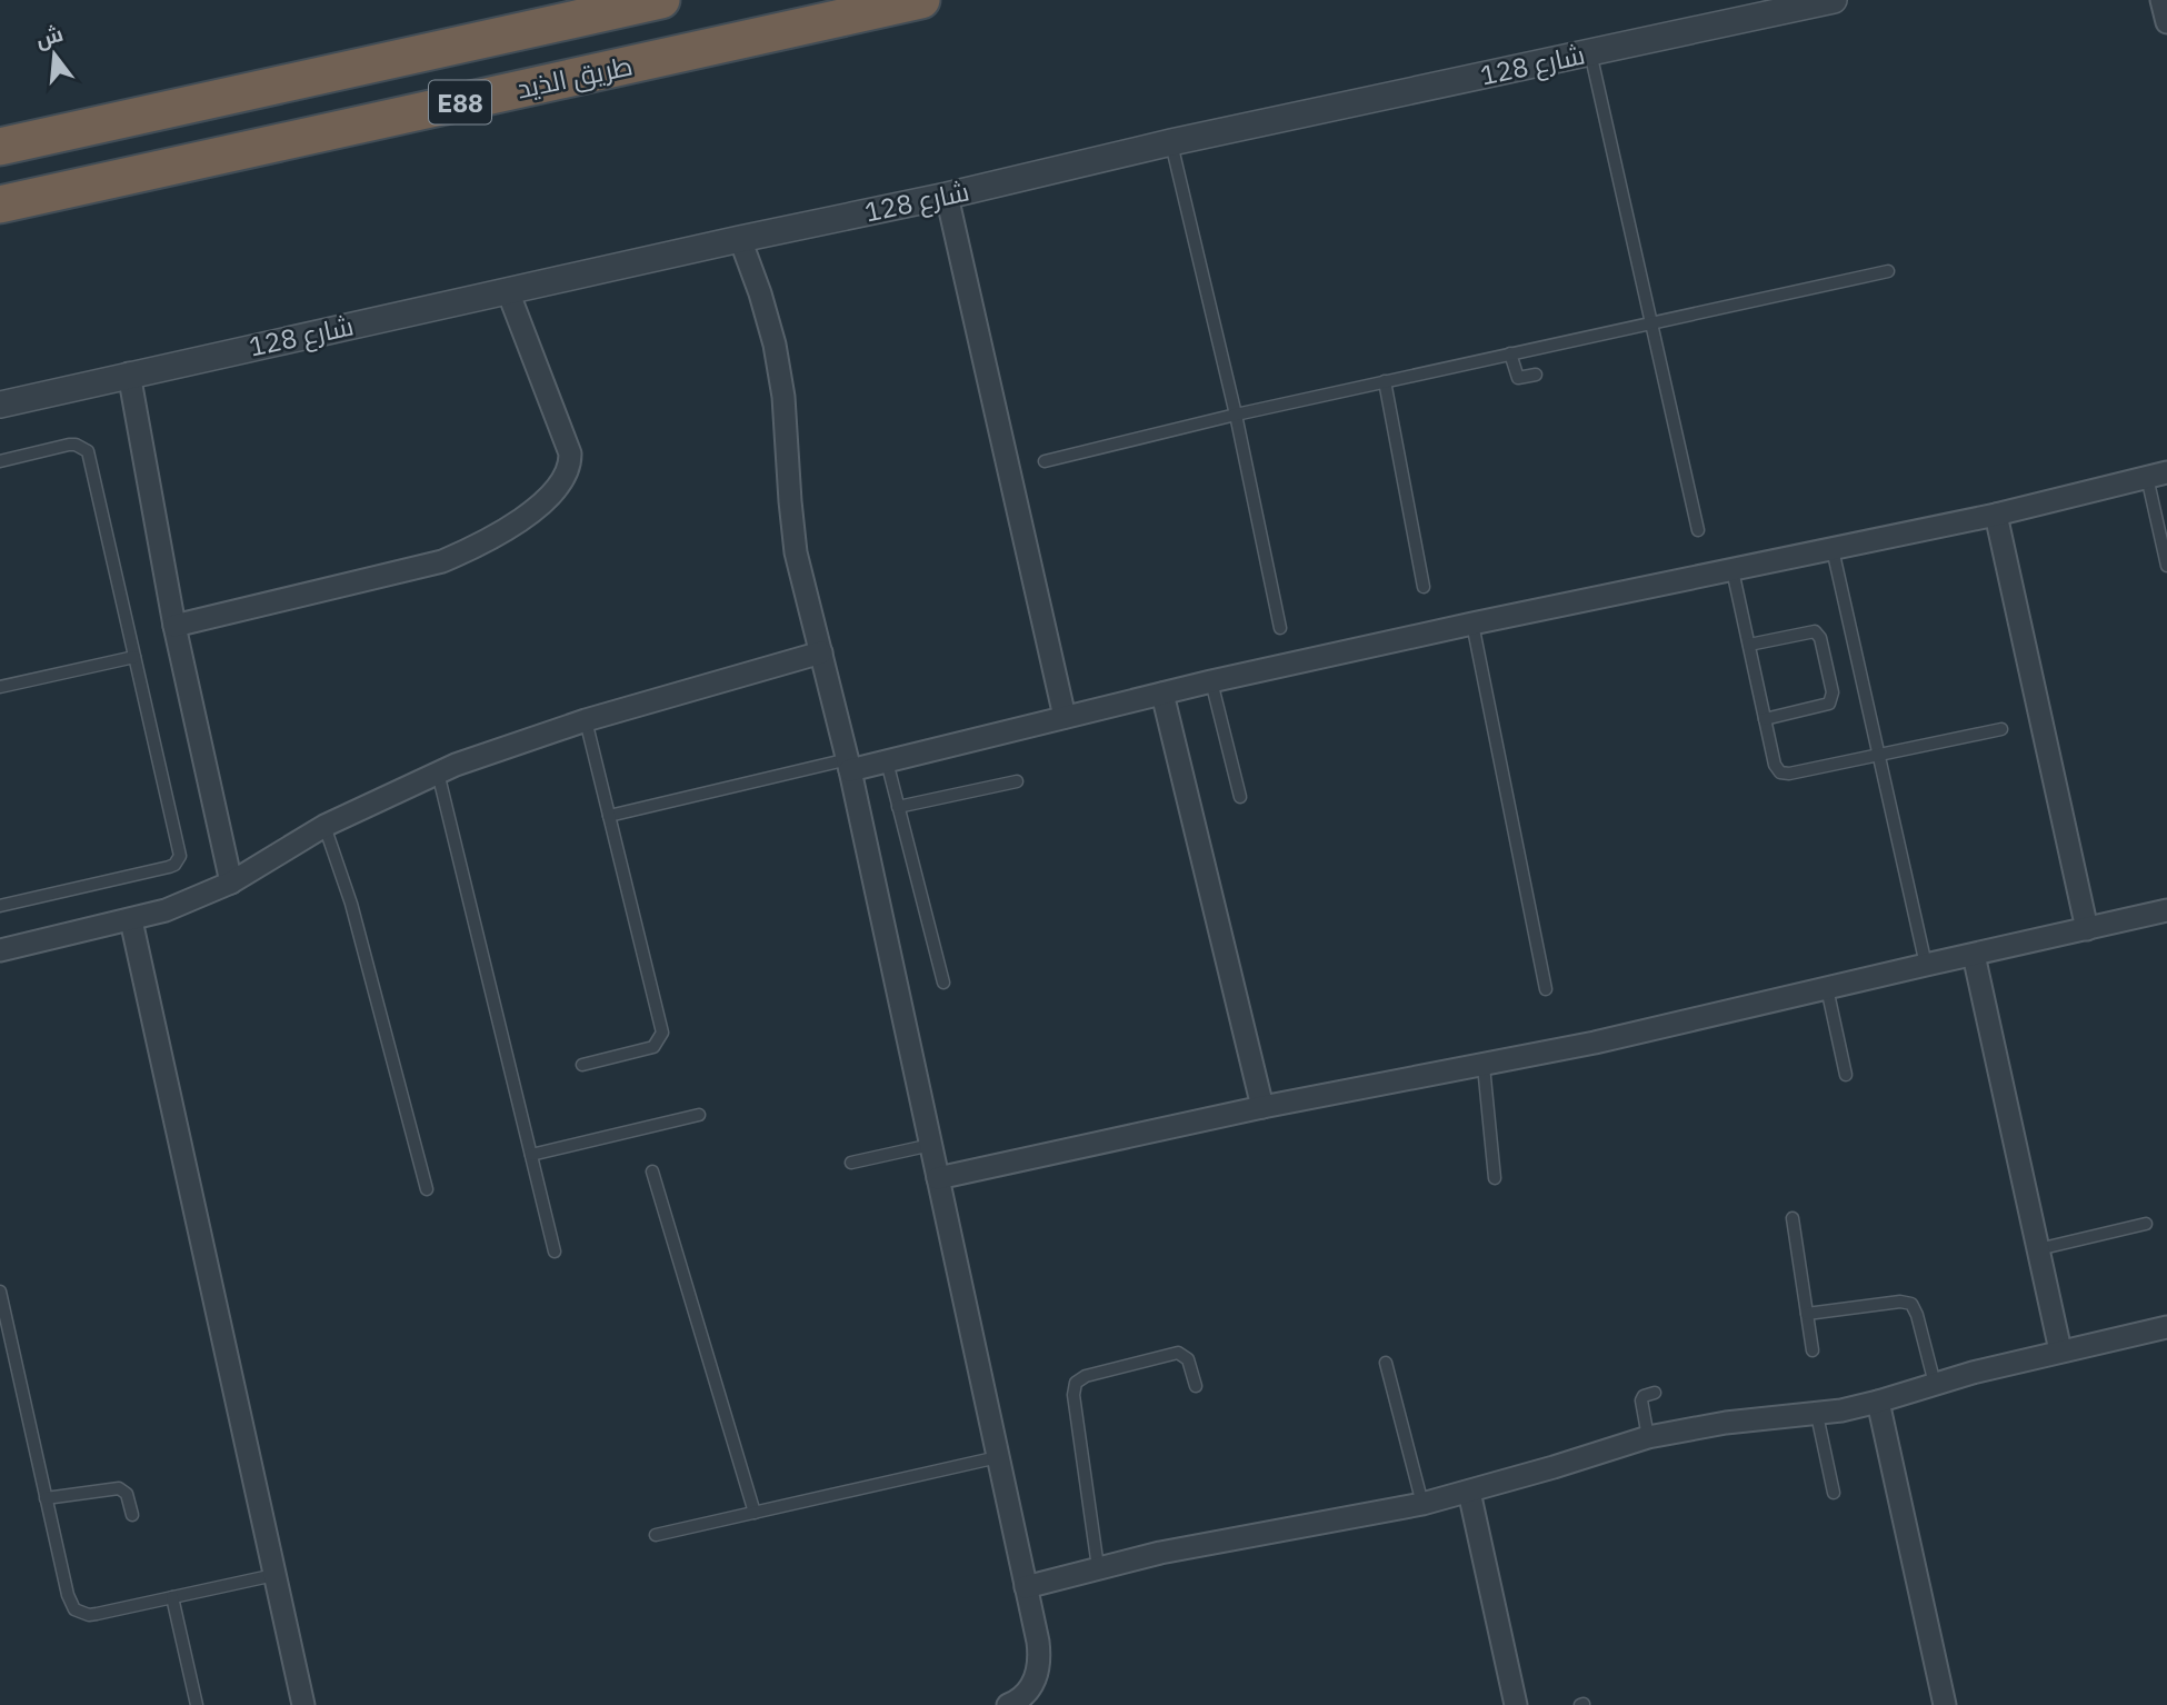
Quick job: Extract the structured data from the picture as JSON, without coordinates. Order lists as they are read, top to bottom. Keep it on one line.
{"streets":{"highway":["طريق الذيد","E88"],"street":["شارع 128"]},"north":"top"}
